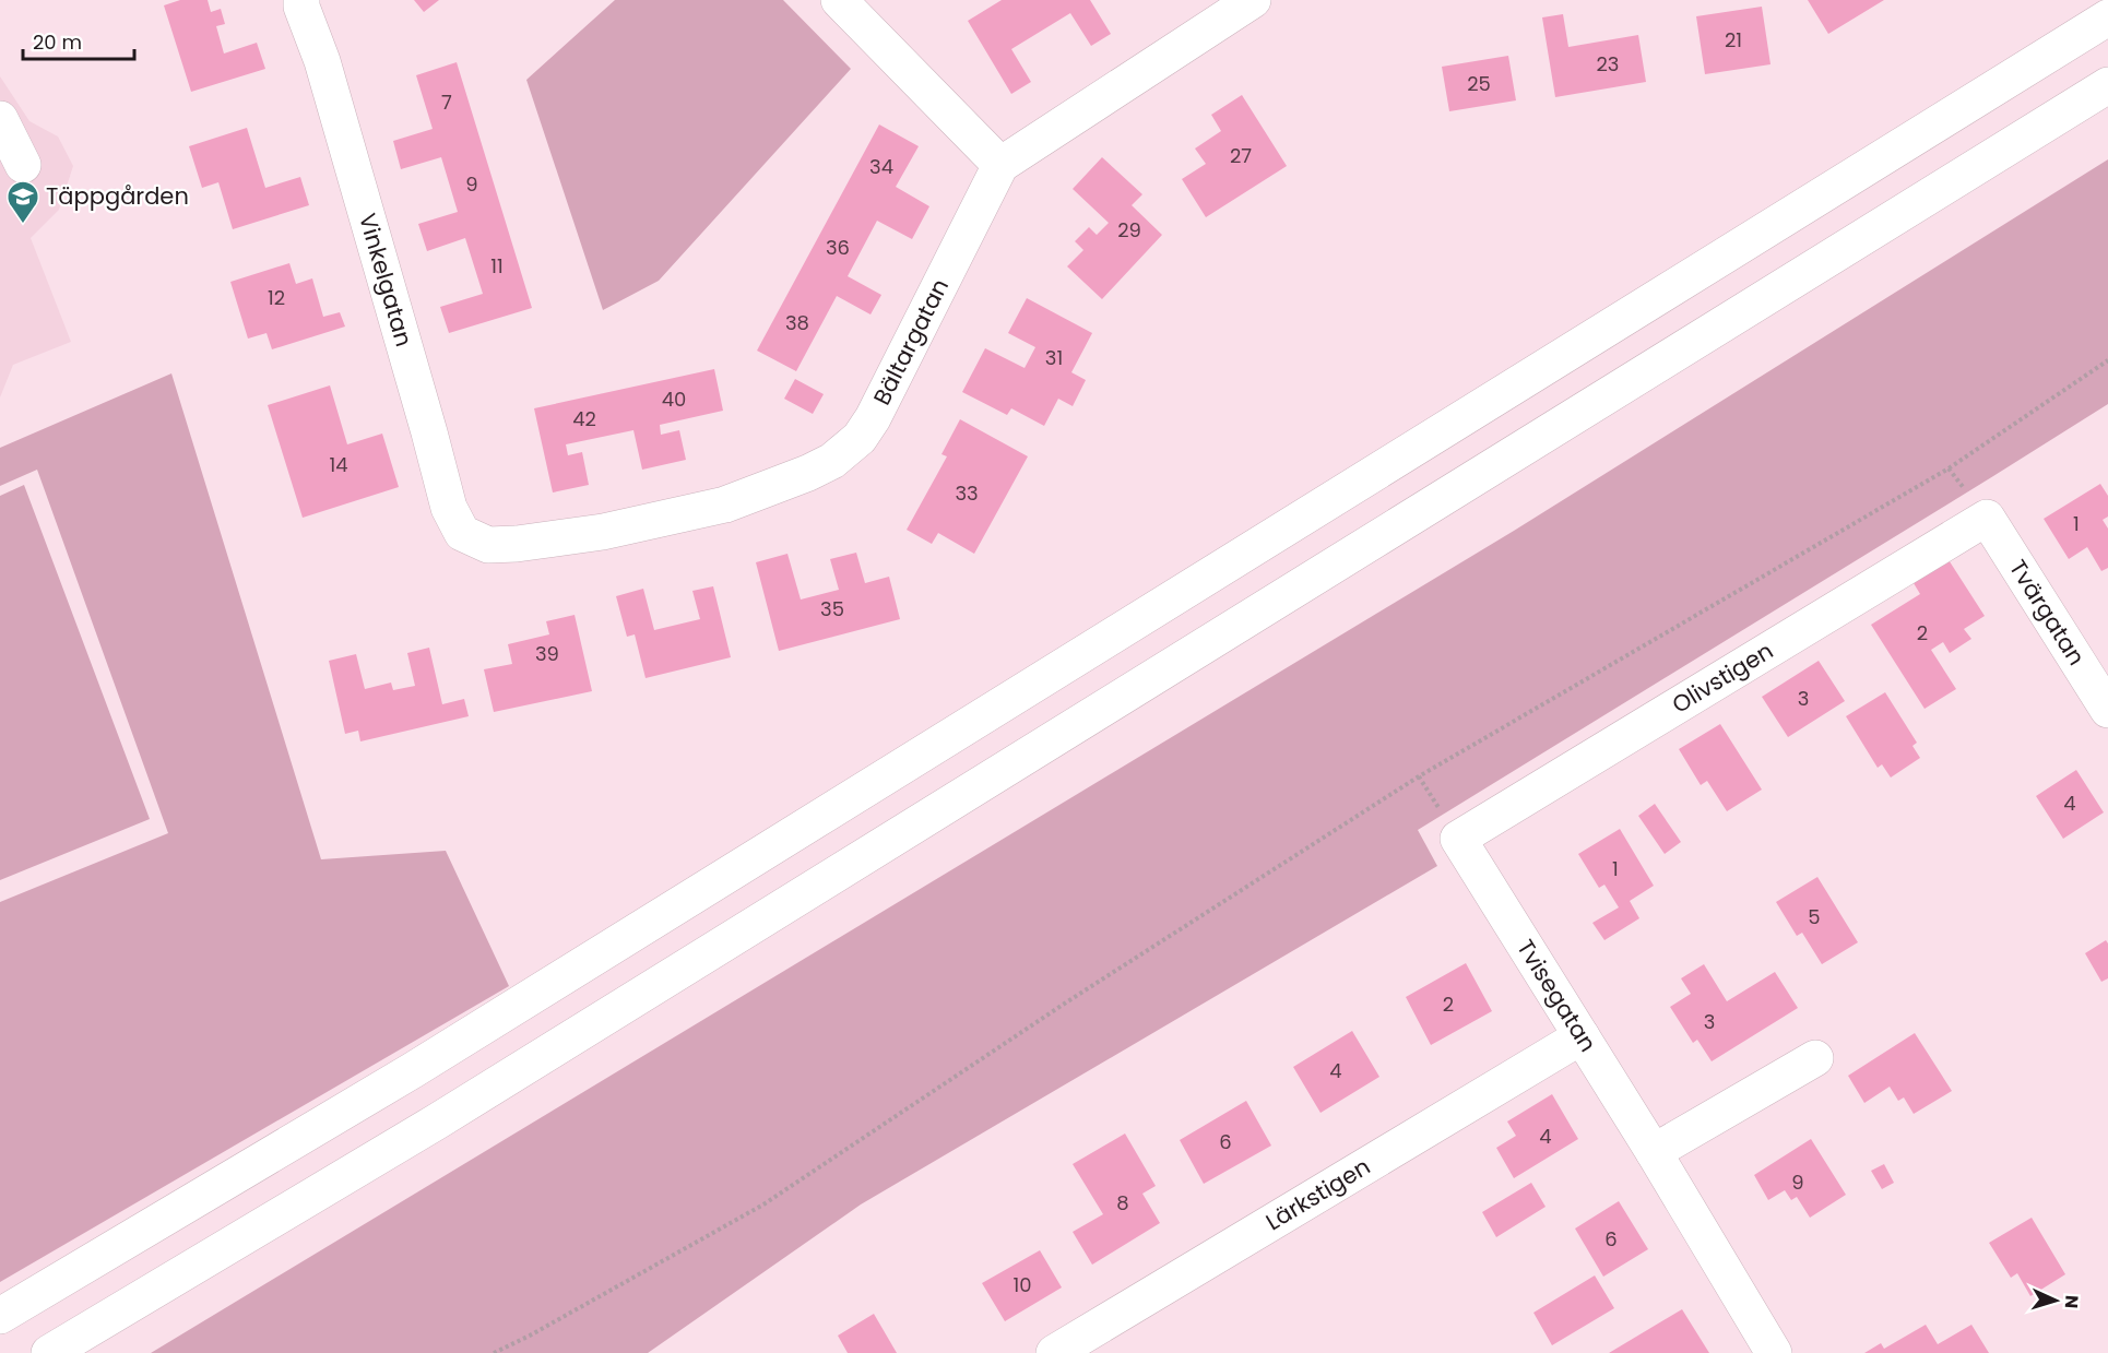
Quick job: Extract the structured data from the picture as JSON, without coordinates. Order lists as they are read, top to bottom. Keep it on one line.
{"streets":{"main road":["Vinkelgatan","Bältargatan","Tvärgatan","Olivstigen","Tvisegatan","Lärkstigen"]},"crossings":[["Vinkelgatan","Bältargatan"],["Tvärgatan","Olivstigen"],["Olivstigen","Tvisegatan"],["Tvisegatan","Lärkstigen"]],"places":{"school or university":["Täppgården"]},"house_numbers":["21","23","25","7","27","34","9","29","36","11","12","38","31","40","42","14","33","1","35","2","39","3","4","1","5","2","3","4","4","6","9","8","6","10"],"scale_bar":"20 m","north":"right"}
